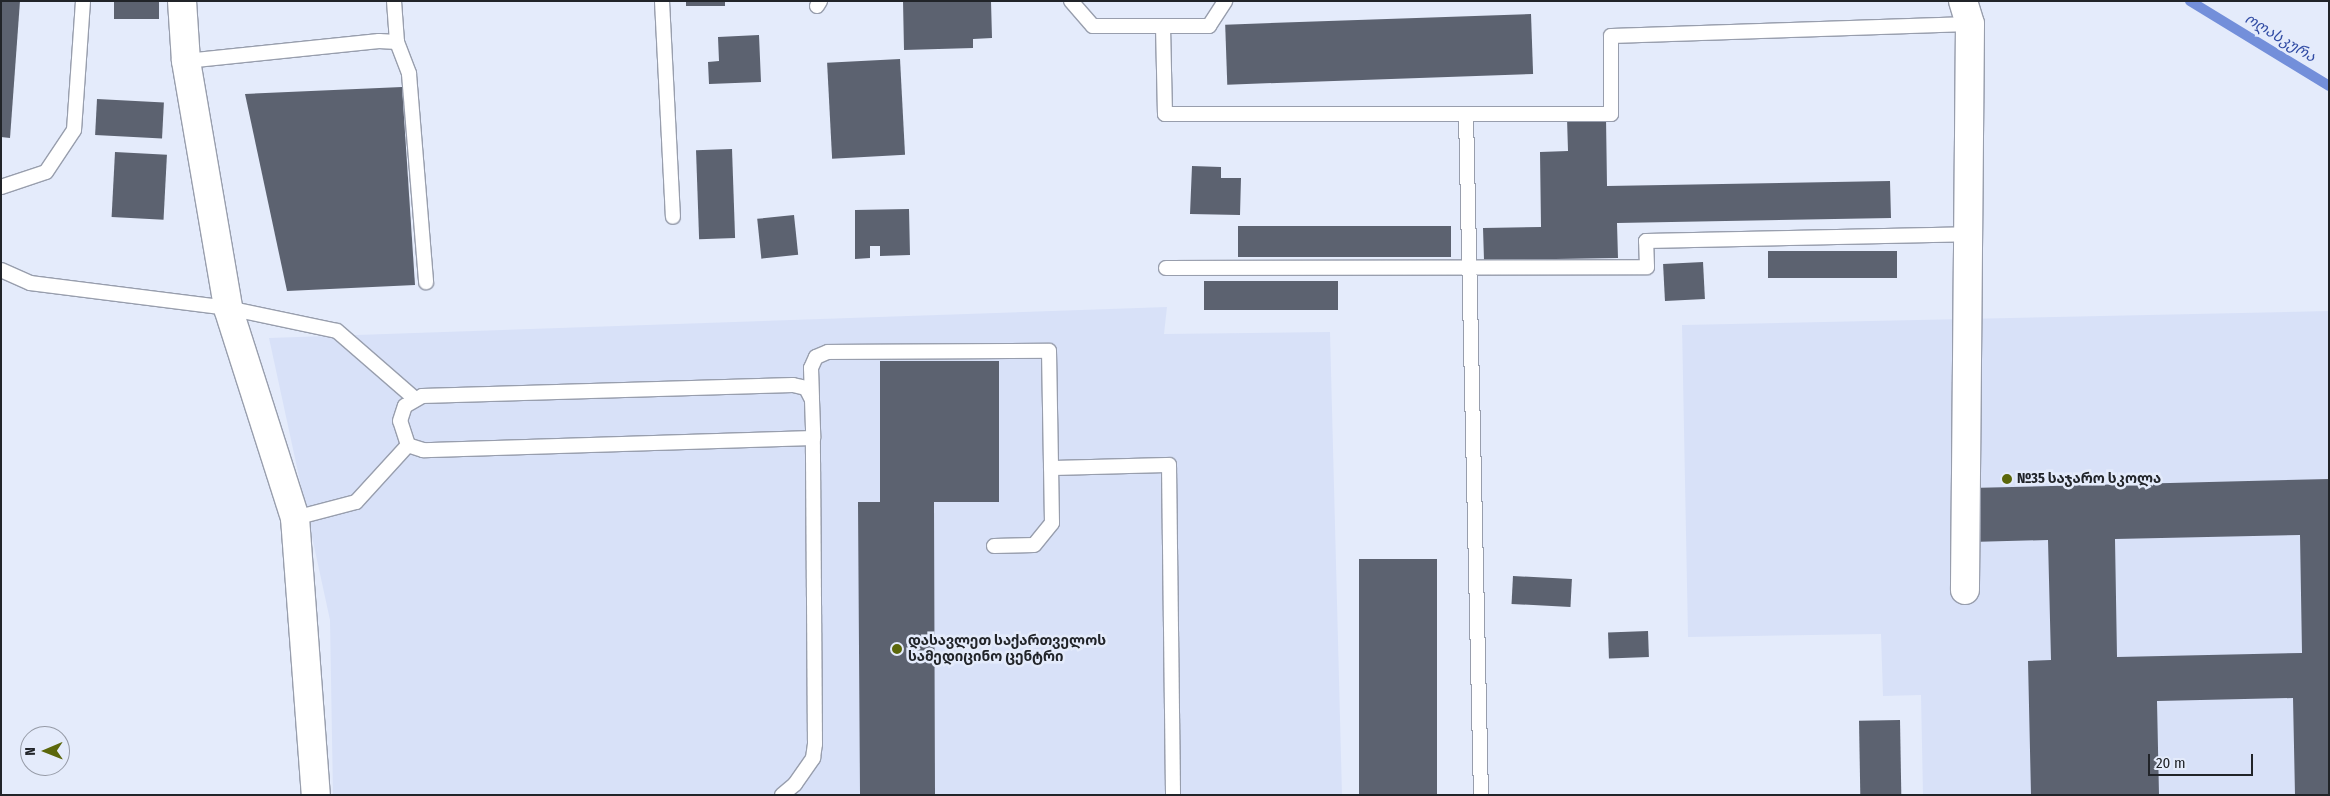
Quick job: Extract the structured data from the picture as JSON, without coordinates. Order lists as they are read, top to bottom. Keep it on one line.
{"water":["ოღასკურა"],"places":["№35 საჯარო სკოლა","დასავლეთ საქართველოს სამედიცინო ცენტრი"],"scale_bar":"20 m","north":"left"}
